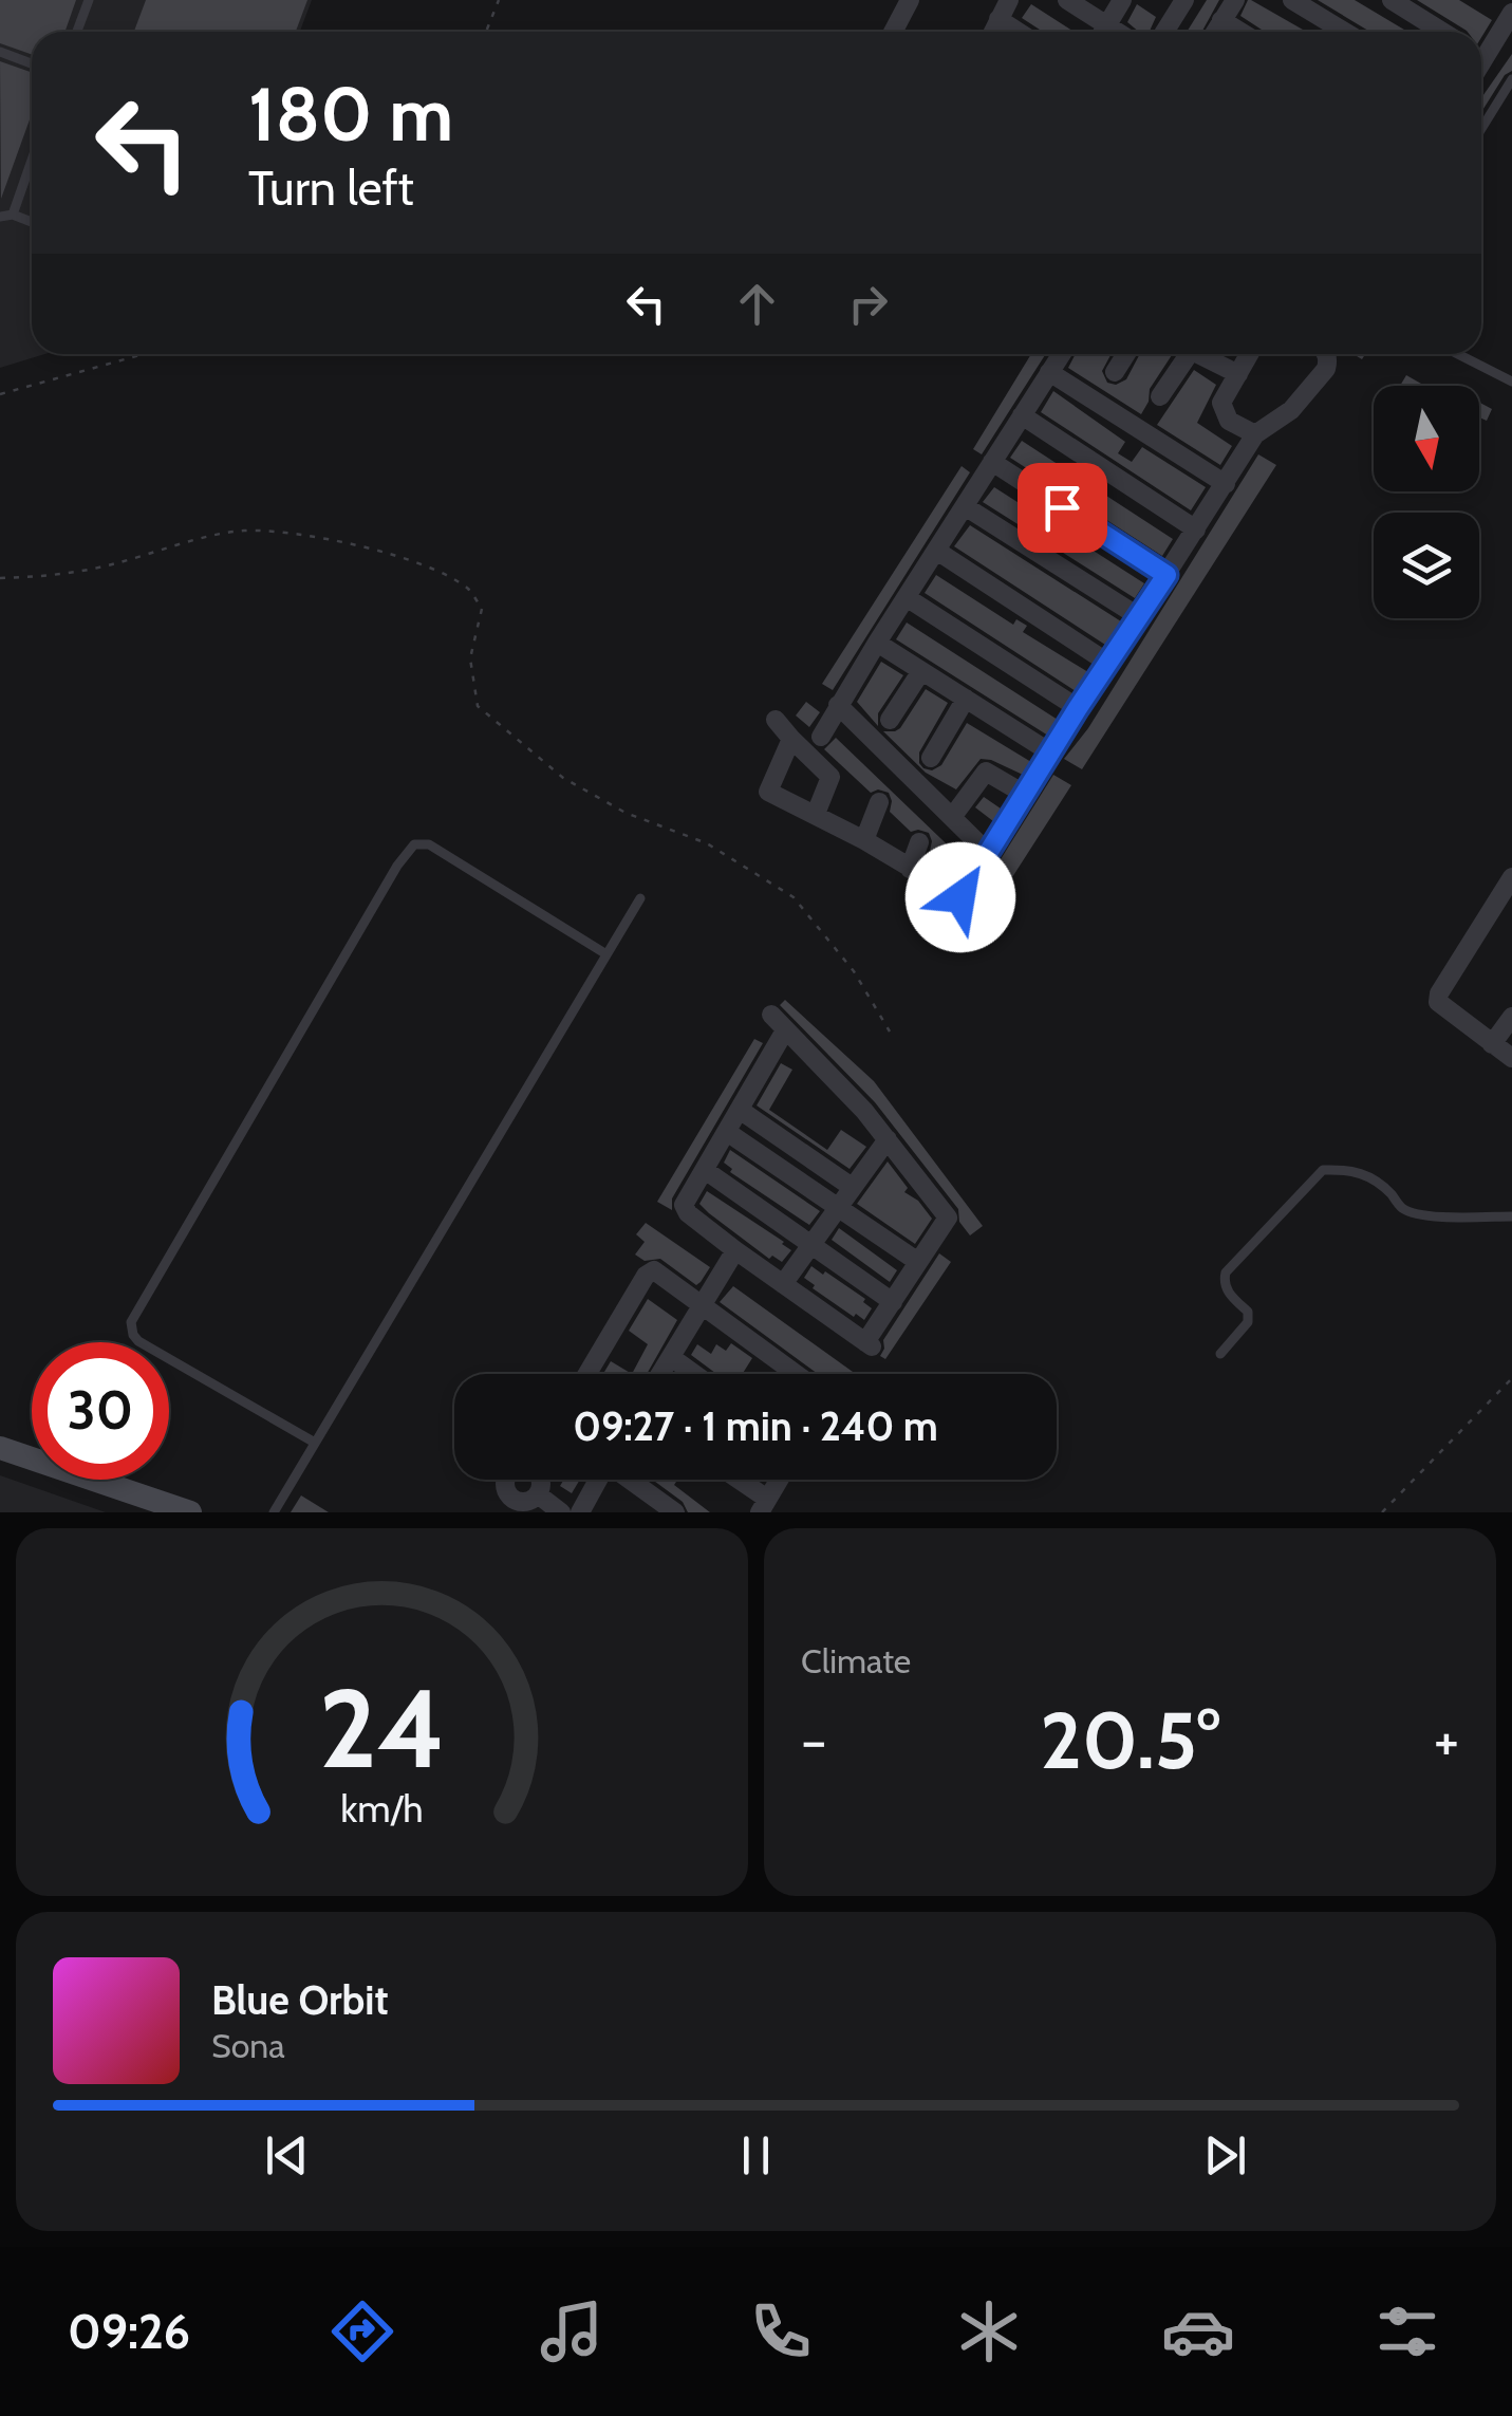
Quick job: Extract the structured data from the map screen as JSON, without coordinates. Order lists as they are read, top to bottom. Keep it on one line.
{"north":"bottom","page":{"turn":["180 m","Turn left"],"limit":"30","trip":"09:27 · 1 min · 240 m","tile":"Climate","heat":["−","20.5°","+"],"song":["Blue Orbit","Sona"],"tabs":"09:26","gauge":["24","km/h"]}}
